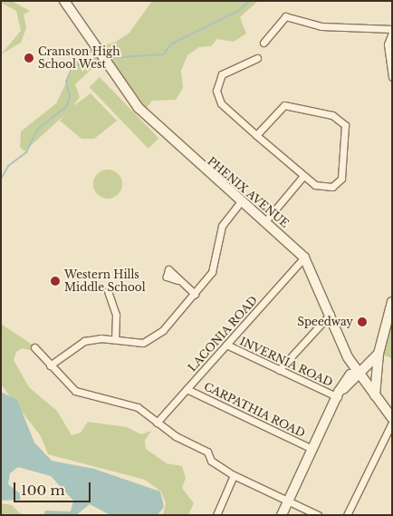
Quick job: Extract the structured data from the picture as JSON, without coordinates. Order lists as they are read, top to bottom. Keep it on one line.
{"streets":{"main road":["PHENIX AVENUE"],"street":["LACONIA ROAD","INVERNIA ROAD","CARPATHIA ROAD"]},"crossings":[["PHENIX AVENUE","LACONIA ROAD"],["LACONIA ROAD","INVERNIA ROAD"],["LACONIA ROAD","CARPATHIA ROAD"]],"places":["Cranston High School West","Western Hills Middle School","Speedway"],"scale_bar":"100 m"}
